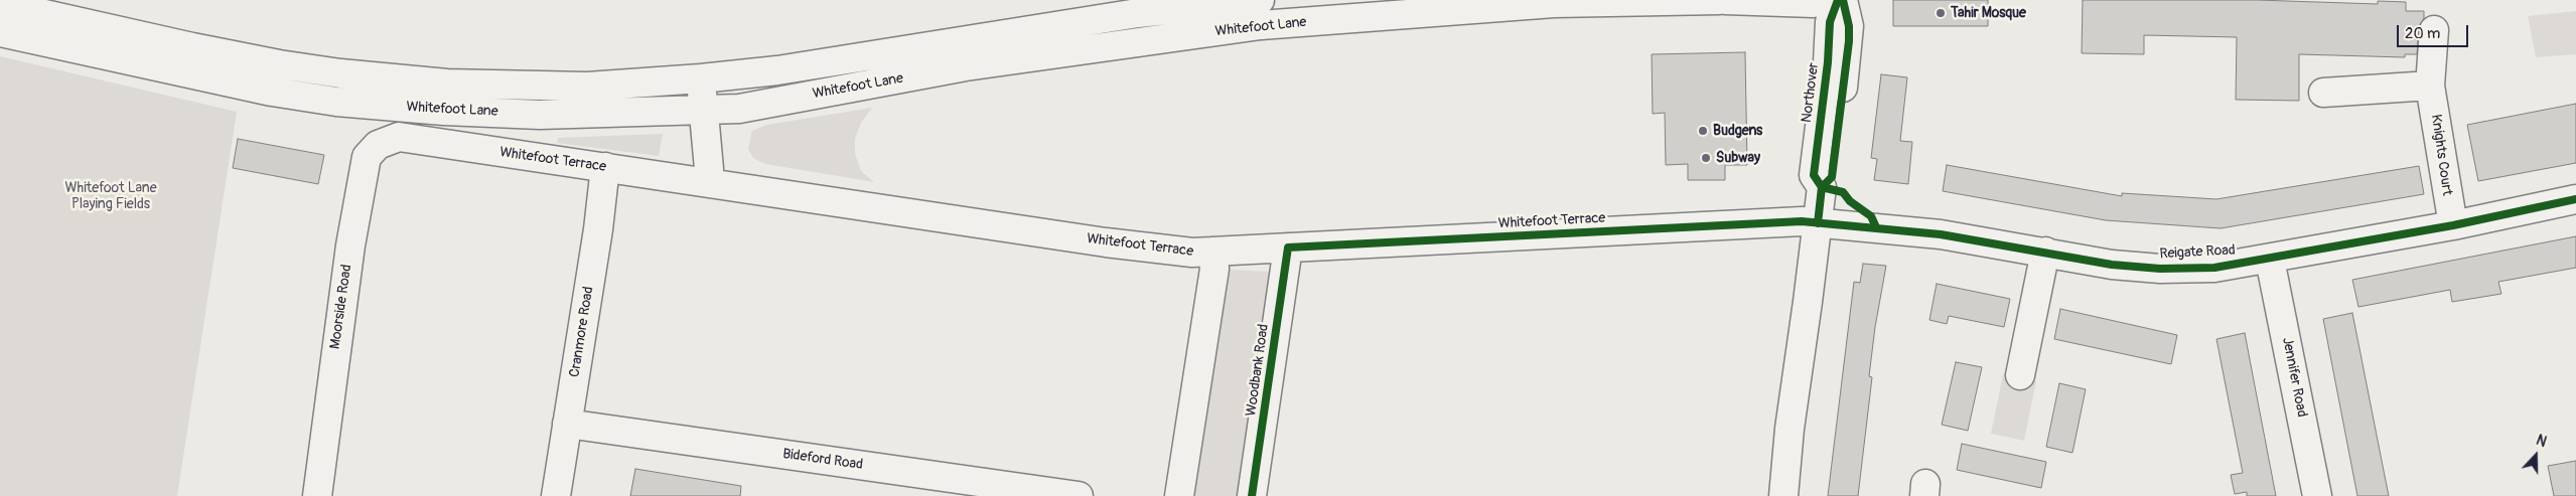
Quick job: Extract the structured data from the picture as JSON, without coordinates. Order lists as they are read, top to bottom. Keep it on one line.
{"streets":{"street":["Whitefoot Lane","Northover","Knights Court","Whitefoot Terrace","Reigate Road","Moorside Road","Cranmore Road","Woodbank Road","Jennifer Road","Bideford Road"]},"crossings":[["Northover","Whitefoot Terrace"],["Northover","Reigate Road"],["Knights Court","Reigate Road"],["Whitefoot Terrace","Reigate Road"],["Whitefoot Terrace","Moorside Road"],["Whitefoot Terrace","Cranmore Road"],["Whitefoot Terrace","Woodbank Road"],["Reigate Road","Jennifer Road"],["Cranmore Road","Bideford Road"]],"parks":["Whitefoot Lane Playing Fields"],"places":["Tahir Mosque","Budgens","Subway"],"scale_bar":"20 m","north":"top"}
